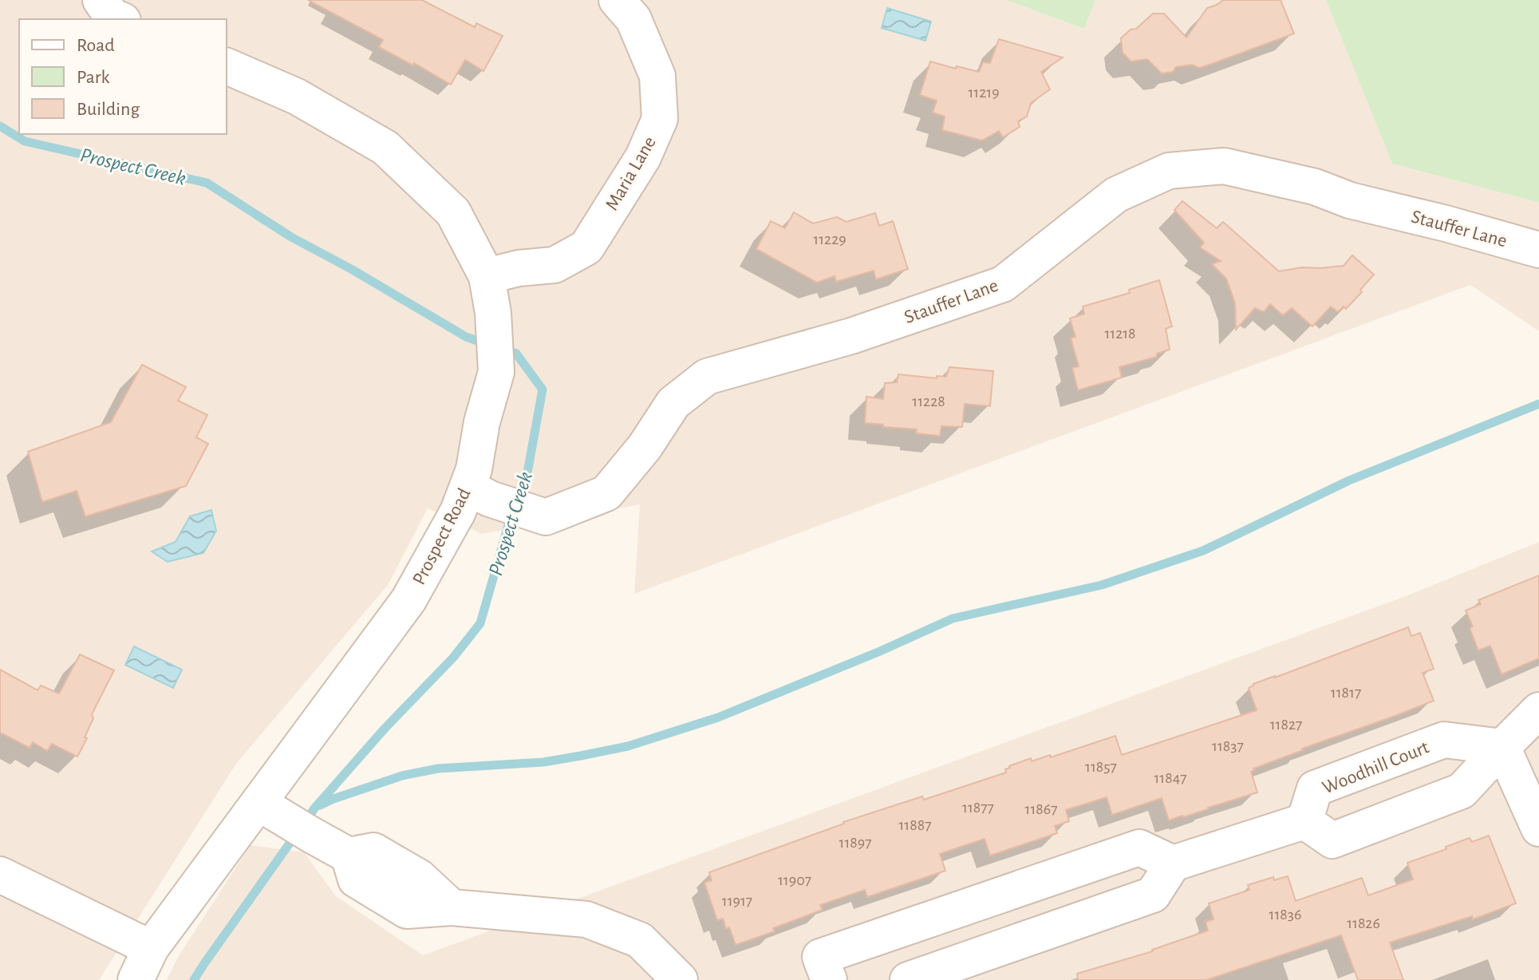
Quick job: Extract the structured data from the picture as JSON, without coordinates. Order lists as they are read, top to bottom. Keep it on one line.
{"streets":{"street":["Maria Lane","Stauffer Lane","Prospect Road","Woodhill Court"]},"crossings":[["Maria Lane","Prospect Road"],["Stauffer Lane","Prospect Road"]],"water":["Prospect Creek"],"house_numbers":["11219","11229","11218","11228","11817","11827","11837","11857","11847","11877","11867","11887","11897","11907","11917","11836","11826"],"legend":["Road","Park","Building"]}
